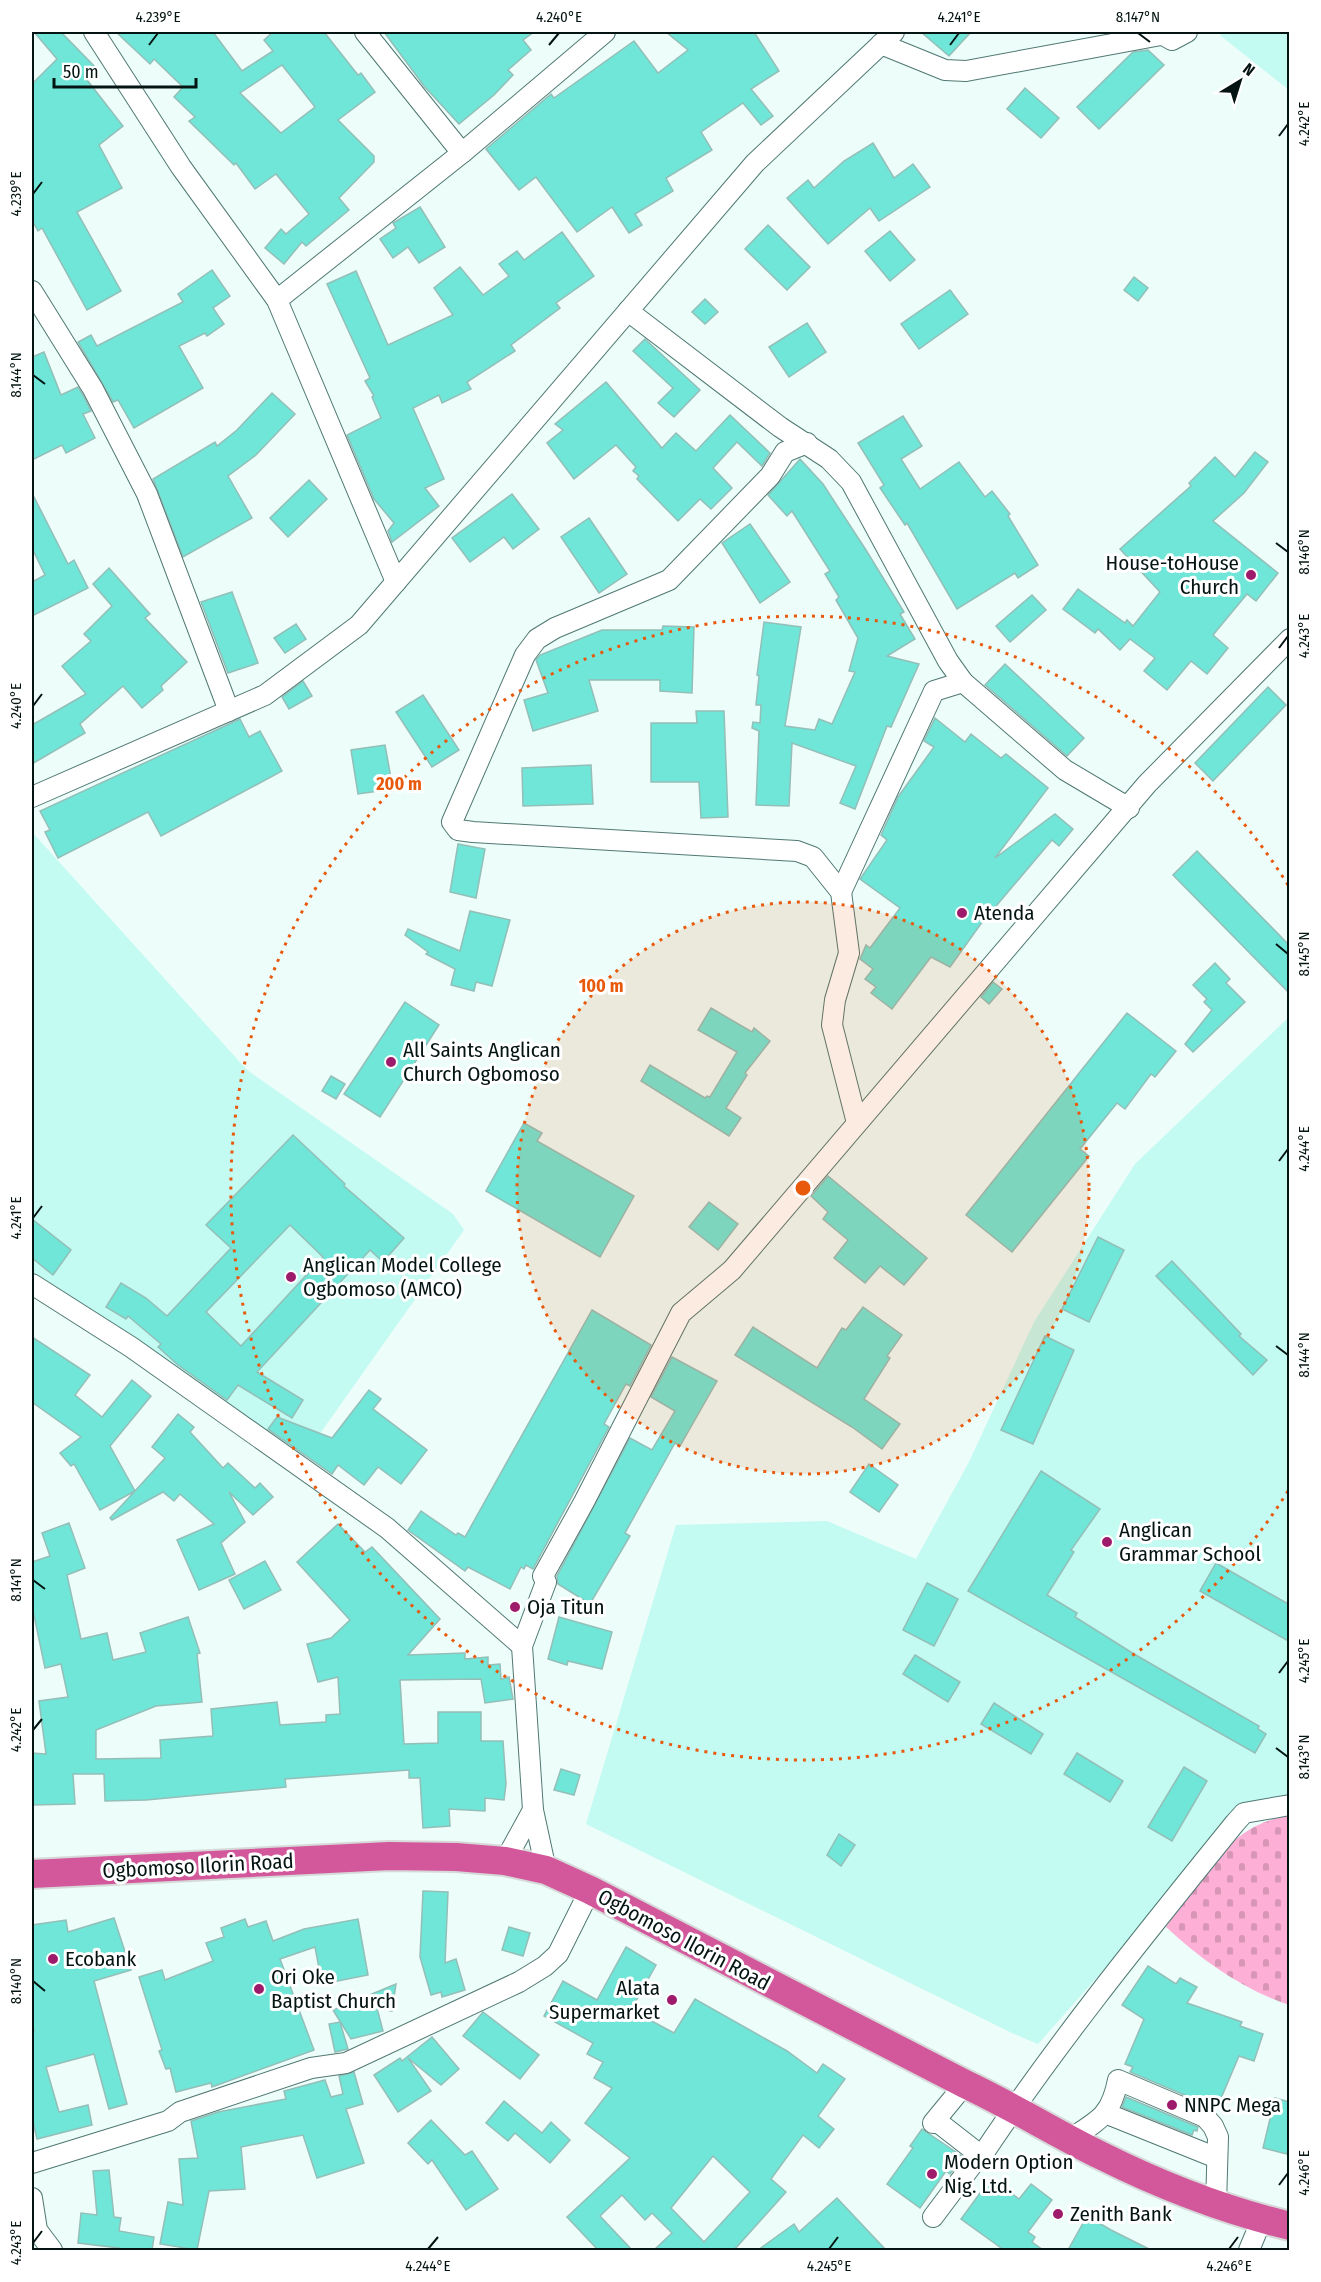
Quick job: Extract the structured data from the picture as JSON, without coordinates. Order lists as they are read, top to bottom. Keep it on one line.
{"streets":{"highway":["Ogbomoso Ilorin Road"]},"places":["House-toHouse Church","Atenda","All Saints Anglican Church Ogbomoso","Anglican Model College Ogbomoso (AMCO)","Anglican Grammar School","Oja Titun","Ecobank","Ori Oke Baptist Church","Alata Supermarket","NNPC Mega","Modern Option Nig. Ltd.","Zenith Bank"],"scale_bar":"50 m","north":"top right","coordinates":["4.239°E","4.240°E","4.241°E","8.147°N","4.242°E","8.144°N","8.146°N","4.243°E","8.145°N","4.244°E","8.141°N","4.245°E","8.143°N","8.140°N","4.246°E"],"rings":["200 m","100 m"]}
